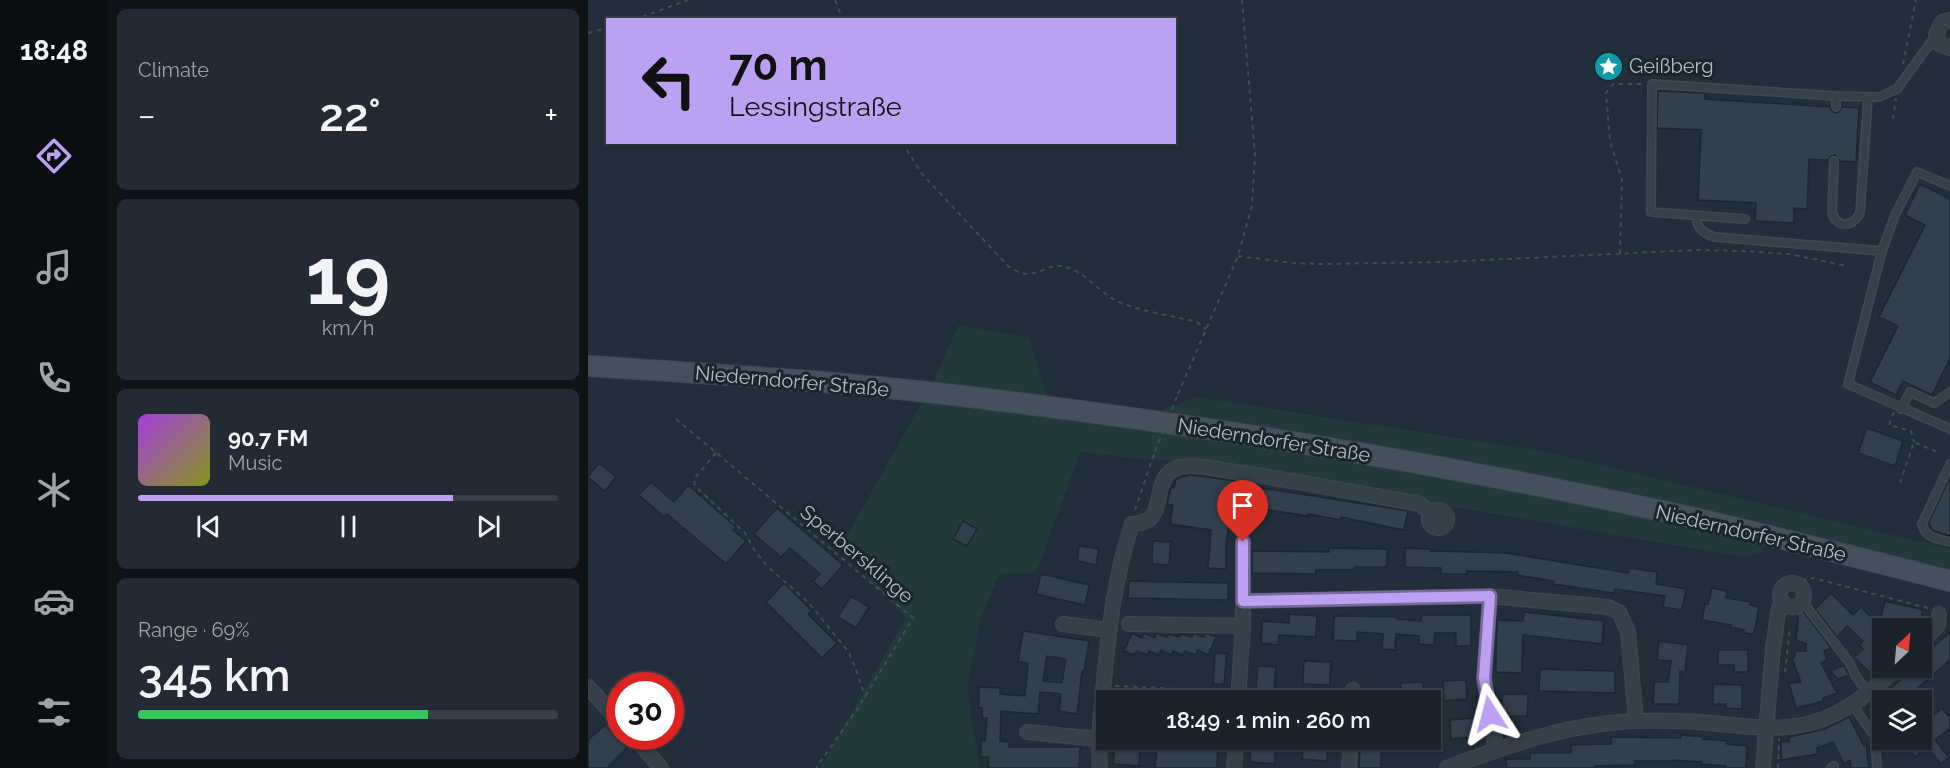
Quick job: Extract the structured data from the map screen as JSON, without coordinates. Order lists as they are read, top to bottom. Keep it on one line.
{"streets":{"main road":["Niederndorfer Straße"],"path":["Sperbersklinge"]},"places":{"place":["Geißberg"]},"north":"top right","page":{"tabs":"18:48","tile":["Climate",["19","km/h"],["Range · 69%","345 km"]],"turn":["70 m","Lessingstraße"],"heat":["−","22°","+"],"song":["90.7 FM","Music"],"limit":"30","trip":"18:49 · 1 min · 260 m"}}
